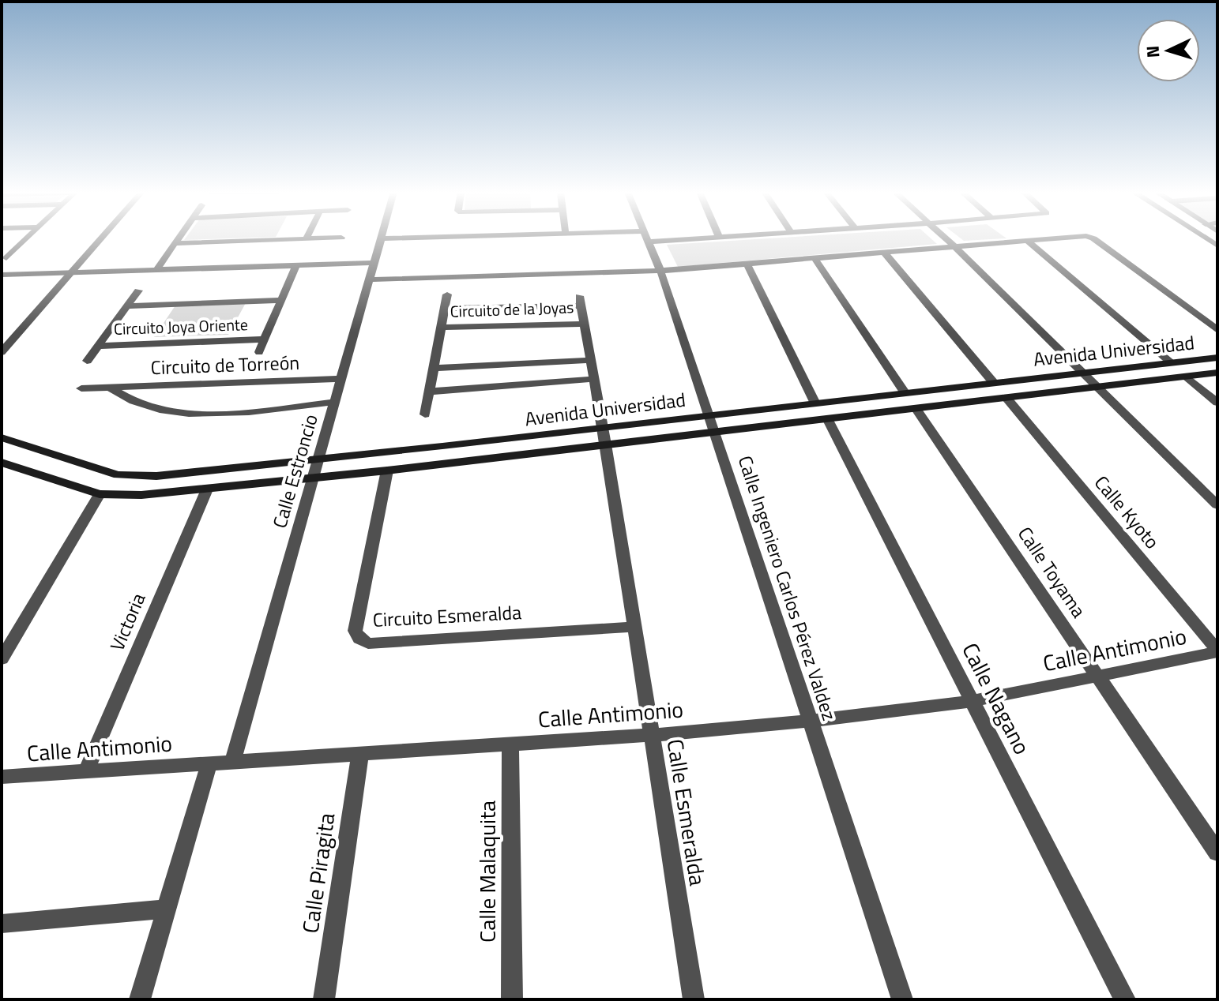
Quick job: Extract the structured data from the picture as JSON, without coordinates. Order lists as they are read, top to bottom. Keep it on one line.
{"streets":{"main road":["Avenida Universidad"],"street":["Circuito de la Joyas","Circuito Joya Oriente","Circuito de Torreón","Calle Estroncio","Calle Kyoto","Calle Toyama","Calle Ingeniero Carlos Pérez Valdez","Circuito Esmeralda","Victoria","Calle Antimonio","Calle Nagano","Calle Esmeralda","Calle Malaquita","Calle Piragita"]},"crossings":[["Circuito de la Joyas","Avenida Universidad"],["Circuito de la Joyas","Calle Esmeralda"],["Avenida Universidad","Calle Estroncio"],["Avenida Universidad","Calle Kyoto"],["Avenida Universidad","Calle Toyama"],["Avenida Universidad","Calle Ingeniero Carlos Pérez Valdez"],["Avenida Universidad","Circuito Esmeralda"],["Avenida Universidad","Victoria"],["Avenida Universidad","Calle Nagano"],["Avenida Universidad","Calle Esmeralda"],["Circuito de Torreón","Calle Estroncio"],["Calle Estroncio","Calle Antimonio"],["Calle Kyoto","Calle Antimonio"],["Calle Toyama","Calle Antimonio"],["Calle Ingeniero Carlos Pérez Valdez","Calle Antimonio"],["Circuito Esmeralda","Calle Esmeralda"],["Victoria","Calle Antimonio"],["Calle Antimonio","Calle Nagano"],["Calle Antimonio","Calle Esmeralda"],["Calle Antimonio","Calle Malaquita"],["Calle Antimonio","Calle Piragita"]],"north":"left"}
